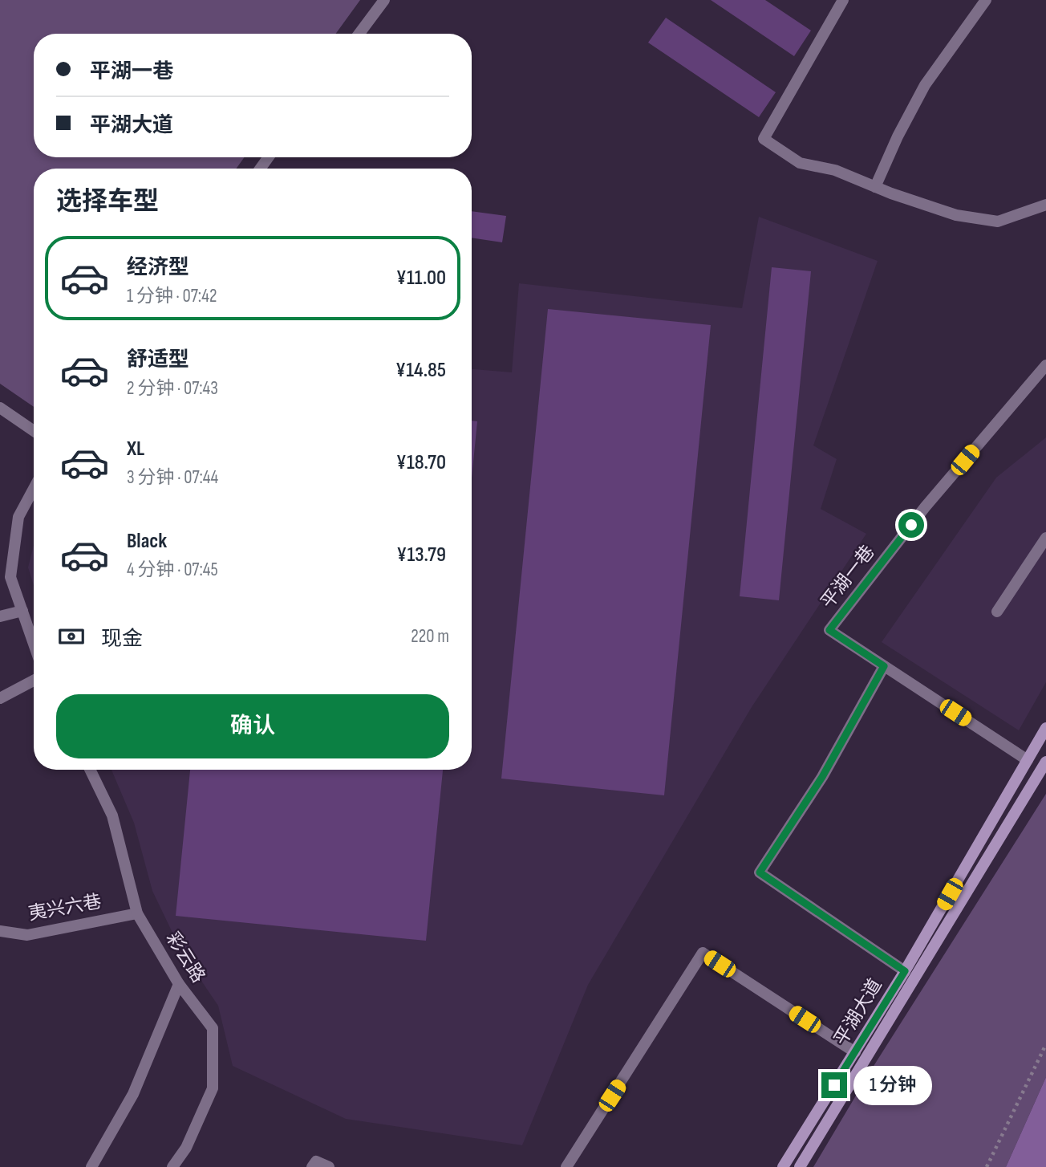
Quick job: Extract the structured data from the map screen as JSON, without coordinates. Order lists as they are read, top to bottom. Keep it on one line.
{"streets":{"main road":["平湖大道"],"street":["平湖一巷","夷兴六巷","彩云路"]},"crossings":[["平湖一巷","平湖大道"],["夷兴六巷","彩云路"]],"page":{"banner":["平湖一巷","平湖大道"],"heading":"选择车型","list":[{"name":"经济型","note":"1 分钟 · 07:42","value":"¥11.00"},{"name":"舒适型","note":"2 分钟 · 07:43","value":"¥14.85"},{"name":"XL","note":"3 分钟 · 07:44","value":"¥18.70"},{"name":"Black","note":"4 分钟 · 07:45","value":"¥13.79"}],"pay":["现金","220 m"],"buttons":"确认","bubble":"1 分钟"}}
